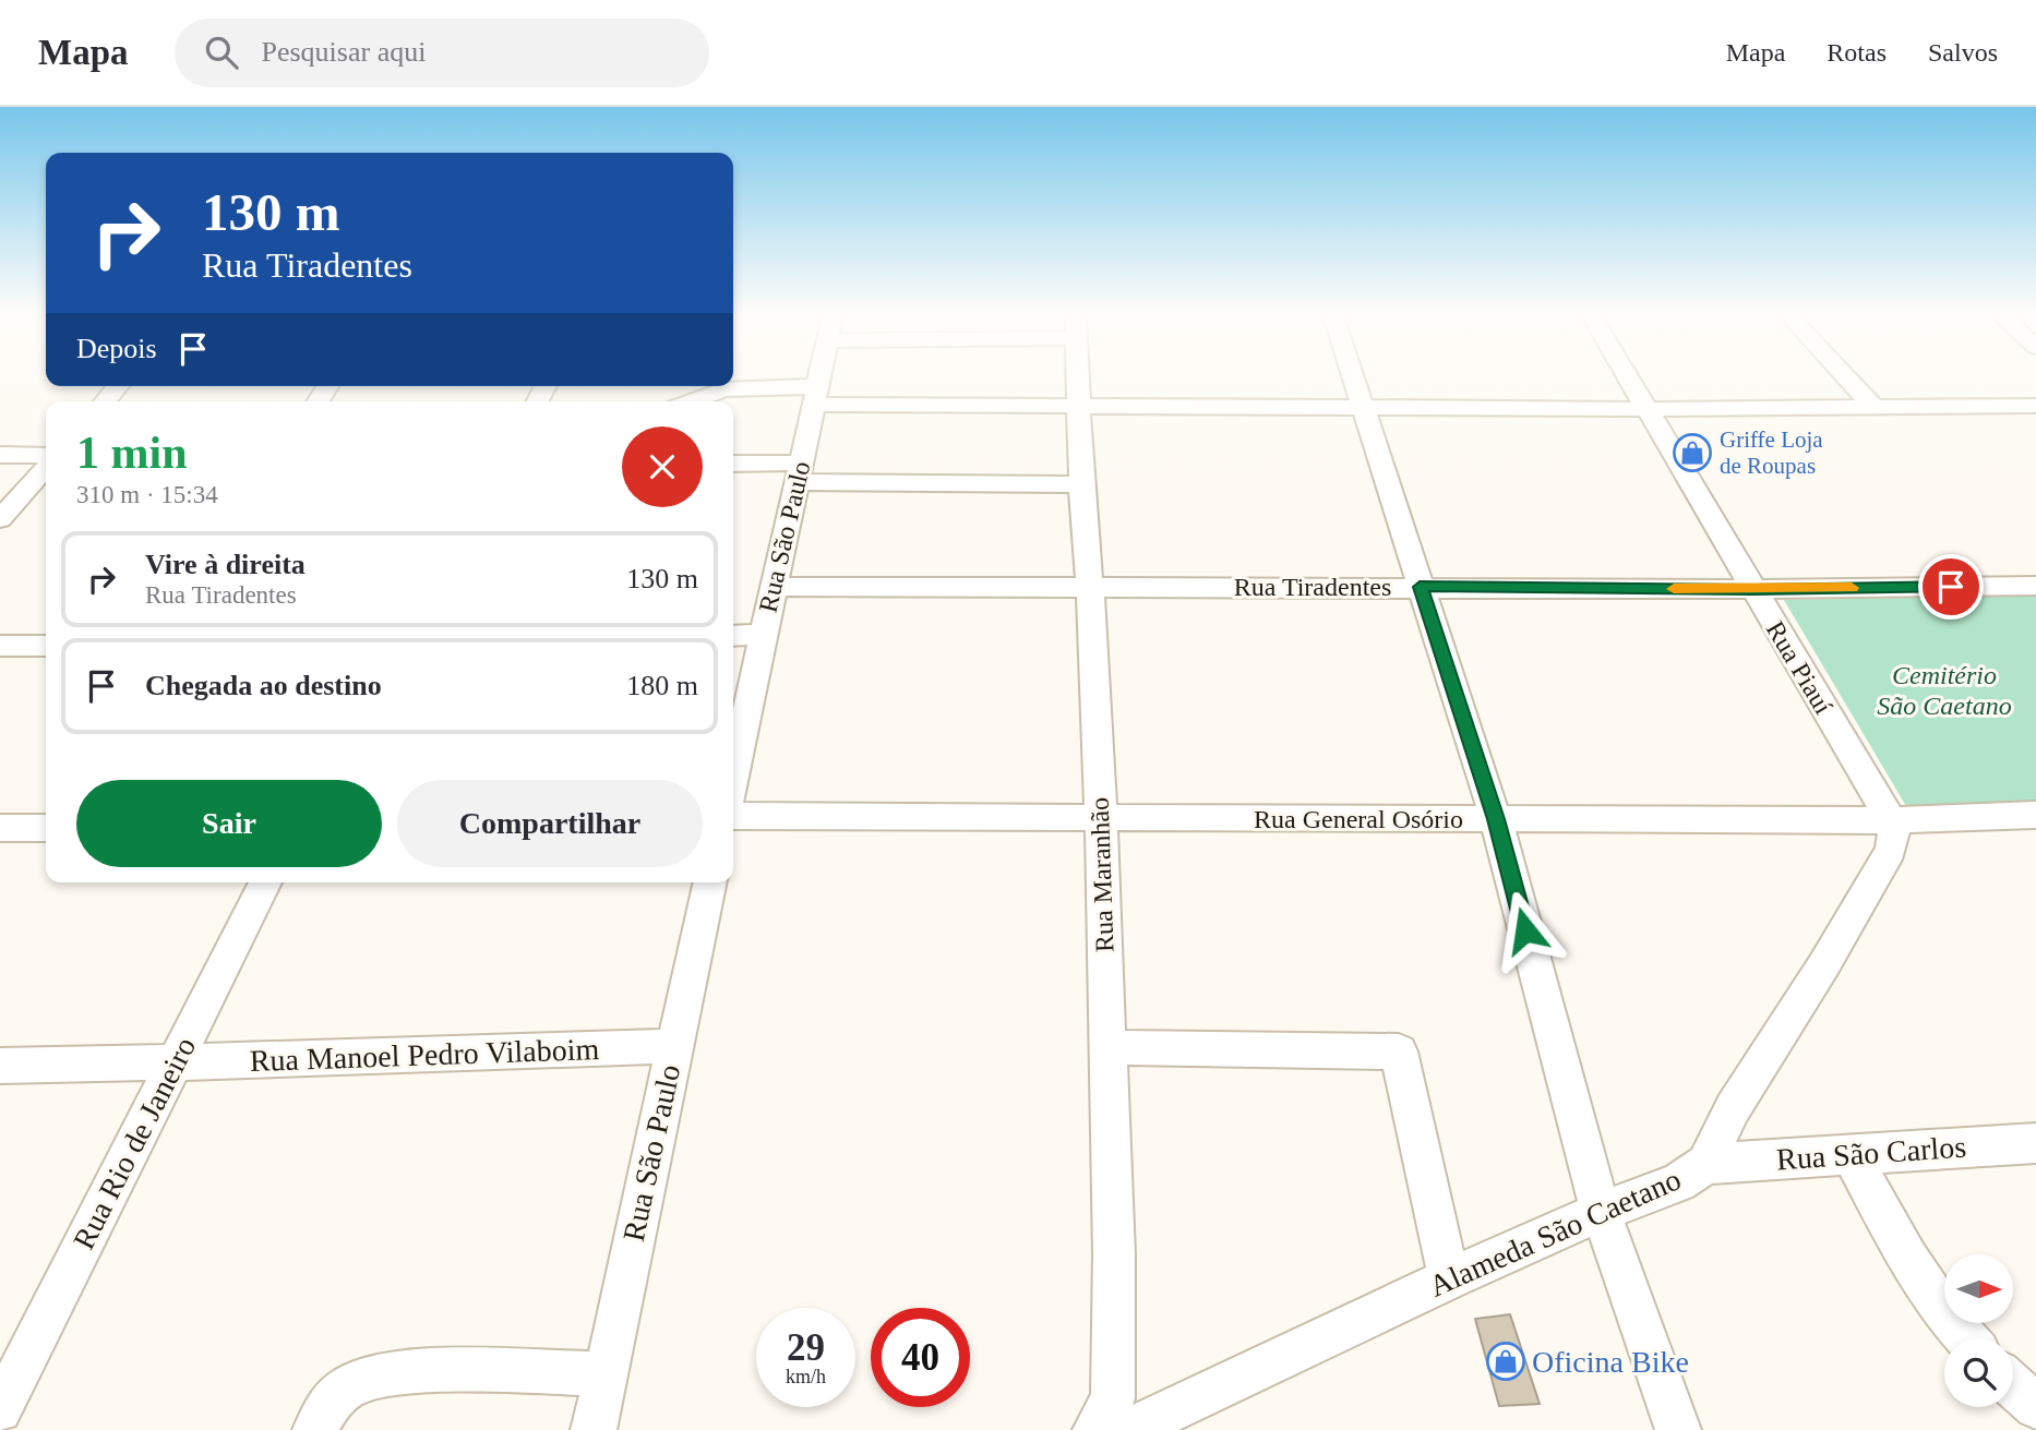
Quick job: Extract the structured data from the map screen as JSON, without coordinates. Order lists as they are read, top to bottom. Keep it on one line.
{"streets":{"street":["Rua São Paulo","Rua Tiradentes","Rua Piauí","Rua General Osório","Rua Maranhão","Rua Manoel Pedro Vilaboim","Rua Rio de Janeiro","Rua São Carlos","Alameda São Caetano"]},"crossings":[["Rua São Paulo","Rua Tiradentes"],["Rua São Paulo","Rua Manoel Pedro Vilaboim"],["Rua Tiradentes","Rua Piauí"],["Rua Tiradentes","Rua Maranhão"],["Rua Piauí","Rua General Osório"],["Rua Piauí","Alameda São Caetano"],["Rua General Osório","Rua Maranhão"],["Rua General Osório","Alameda São Caetano"],["Rua Manoel Pedro Vilaboim","Rua Rio de Janeiro"],["Rua São Carlos","Alameda São Caetano"]],"parks":["Cemitério São Caetano"],"places":{"shop":["Griffe Loja de Roupas","Oficina Bike"]},"north":"right","page":{"header":"Mapa","search":"Pesquisar aqui","nav":["Mapa","Rotas","Salvos"],"turn":["130 m","Rua Tiradentes"],"then":"Depois","heading":["1 min","310 m · 15:34"],"list":[{"name":"Vire à direita","note":"Rua Tiradentes","value":"130 m"},{"name":"Chegada ao destino","value":"180 m"}],"buttons":["Sair","Compartilhar"],"speed":"29 km/h","limit":"40"}}
